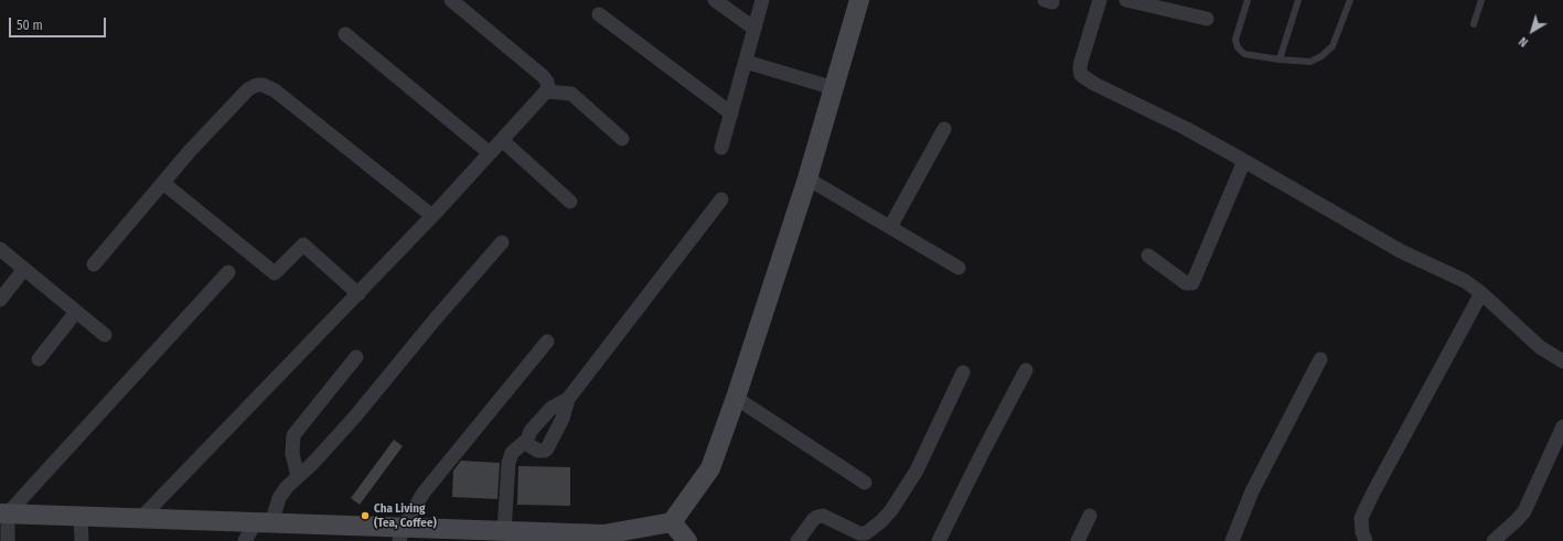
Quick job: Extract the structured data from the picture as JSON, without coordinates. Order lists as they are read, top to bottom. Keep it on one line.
{"places":["Cha Living (Tea, Coffee)"],"scale_bar":"50 m","north":"bottom left"}
